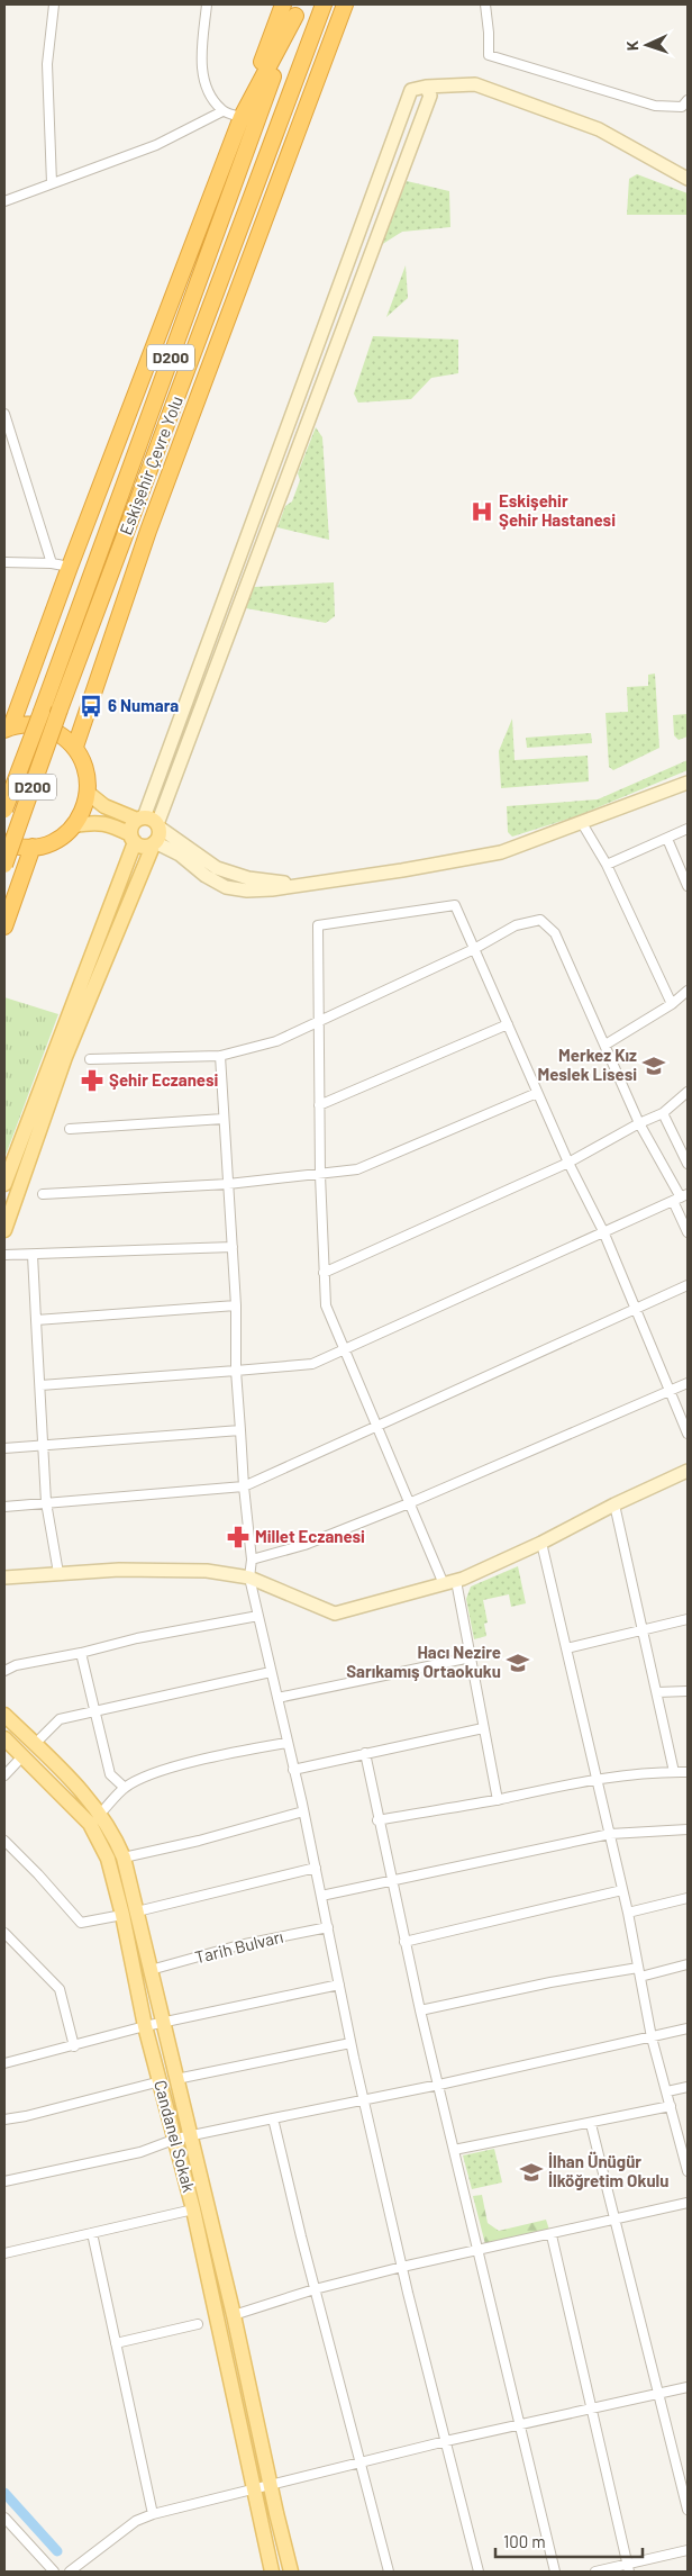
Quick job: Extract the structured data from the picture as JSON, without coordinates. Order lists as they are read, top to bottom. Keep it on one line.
{"streets":{"highway":["D200","Eskişehir Çevre Yolu"],"main road":["Candanel Sokak"],"street":["Tarih Bulvarı"]},"places":{"hospital":["Eskişehir Şehir Hastanesi"],"bus stop":["6 Numara"],"school or university":["Merkez Kız Meslek Lisesi","Hacı Nezire Sarıkamış Ortaokuku","İlhan Ünügür İlköğretim Okulu"],"pharmacy":["Şehir Eczanesi","Millet Eczanesi"]},"scale_bar":"100 m","north":"left"}
